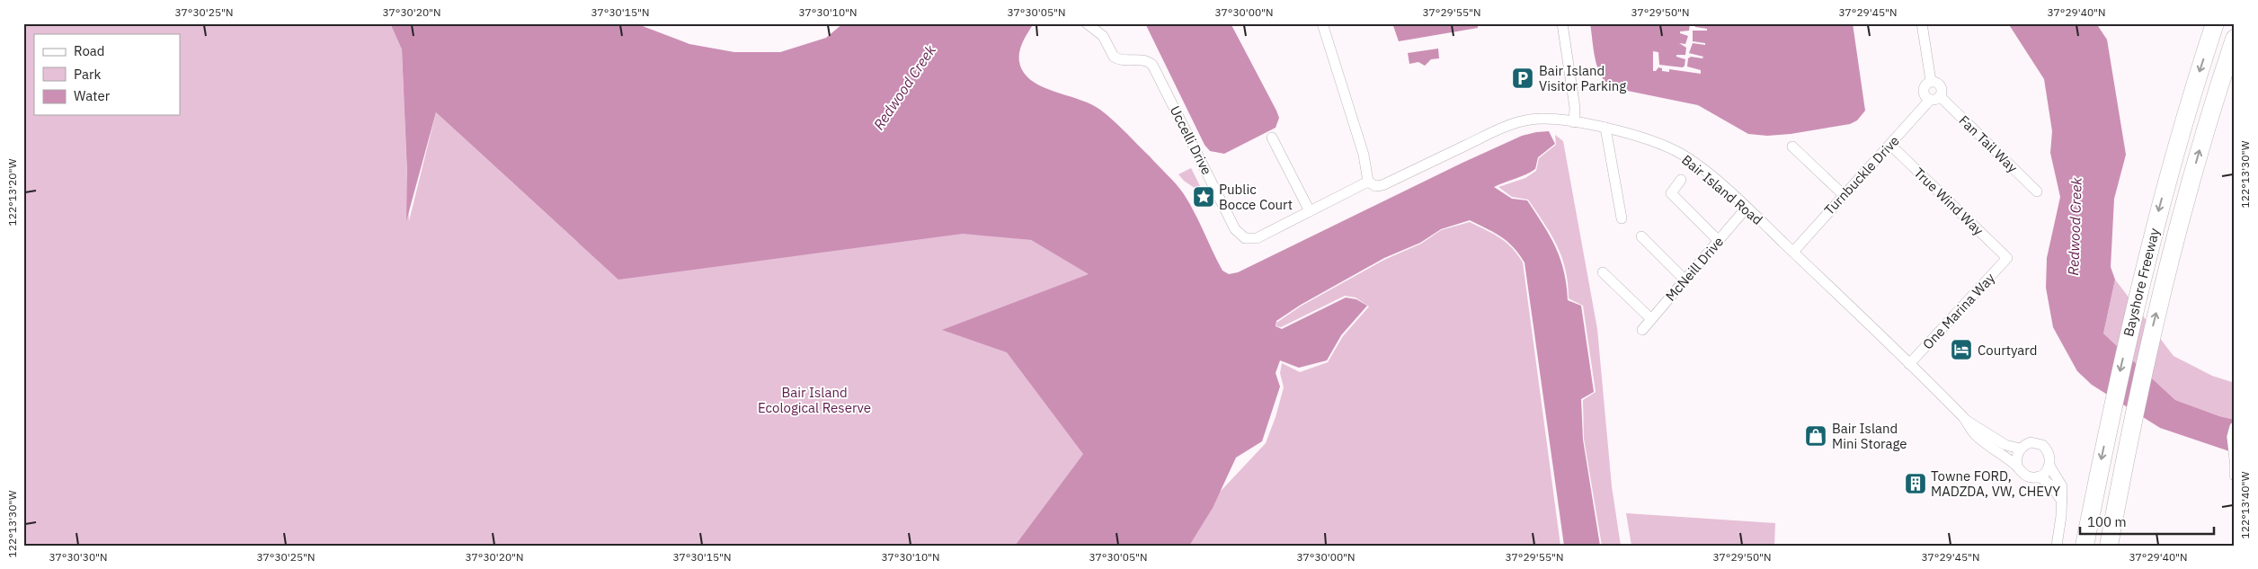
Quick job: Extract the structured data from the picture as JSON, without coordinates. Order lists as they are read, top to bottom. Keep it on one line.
{"streets":{"highway":["Bayshore Freeway"],"street":["Uccelli Drive","Fan Tail Way","Turnbuckle Drive","Bair Island Road","True Wind Way","McNeill Drive","One Marina Way"]},"crossings":[["Uccelli Drive","Bair Island Road"],["Fan Tail Way","Turnbuckle Drive"],["Turnbuckle Drive","Bair Island Road"],["Turnbuckle Drive","True Wind Way"],["Bair Island Road","McNeill Drive"],["Bair Island Road","One Marina Way"],["True Wind Way","One Marina Way"]],"water":["Redwood Creek"],"parks":["Bair Island Ecological Reserve"],"places":{"parking":["Bair Island Visitor Parking"],"place":["Public Bocce Court"],"hotel":["Courtyard"],"shop":["Bair Island Mini Storage"],"building":["Towne FORD, MADZDA, VW, CHEVY"]},"legend":["Road","Park","Water"],"scale_bar":"100 m","coordinates":["37°30'25\"N","37°30'20\"N","37°30'15\"N","37°30'10\"N","37°30'05\"N","37°30'00\"N","37°29'55\"N","37°29'50\"N","37°29'45\"N","37°29'40\"N","122°13'30\"W","122°13'20\"W","122°13'40\"W","37°30'30\"N"]}
